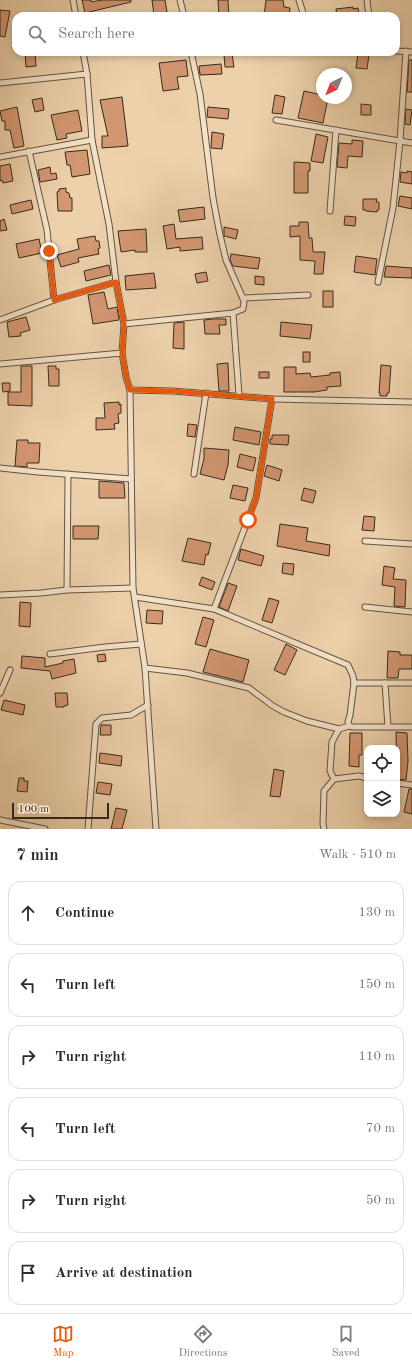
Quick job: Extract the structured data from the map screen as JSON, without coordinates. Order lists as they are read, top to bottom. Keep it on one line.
{"scale_bar":"100 m","north":"bottom left","page":{"search":"Search here","scale":"100 m","heading":["7 min","Walk · 510 m"],"list":[["Continue","130 m"],["Turn left","150 m"],["Turn right","110 m"],["Turn left","70 m"],["Turn right","50 m"],"Arrive at destination"],"nav":["Map","Directions","Saved"]}}
